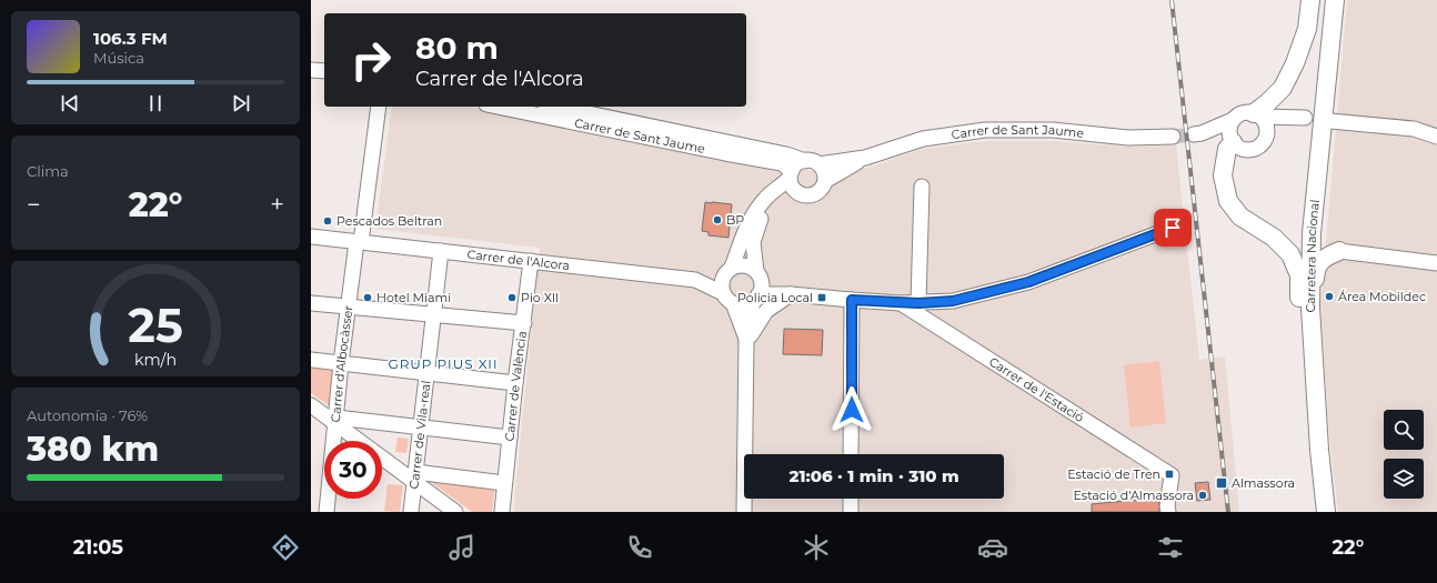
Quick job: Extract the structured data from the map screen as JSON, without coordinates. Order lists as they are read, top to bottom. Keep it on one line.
{"streets":{"main road":["Carretera Nacional"],"street":["Carrer de Sant Jaume","Carrer de l'Alcora","Carrer d'Albocàsser","Carrer de València","Carrer de l'Estació","Carrer de Vila-real"]},"crossings":[["Carrer de l'Alcora","Carrer d'Albocàsser"],["Carrer de l'Alcora","Carrer de València"],["Carrer de l'Alcora","Carrer de Vila-real"]],"districts":["GRUP PIUS XII"],"places":{"other":["BP","Pescados Beltran","Área Mobildec","Hotel Miami","Pio XII","Estació d'Almassora"],"transit":["Policia Local","Estació de Tren","Almassora"]},"page":{"turn":["80 m","Carrer de l'Alcora"],"song":["106.3 FM","Música"],"tile":["Clima",["Autonomía · 76%","380 km"]],"heat":["−","22°","+"],"limit":"30","trip":"21:06 · 1 min · 310 m","tabs":["21:05","22°"],"gauge":["25","km/h"]}}
